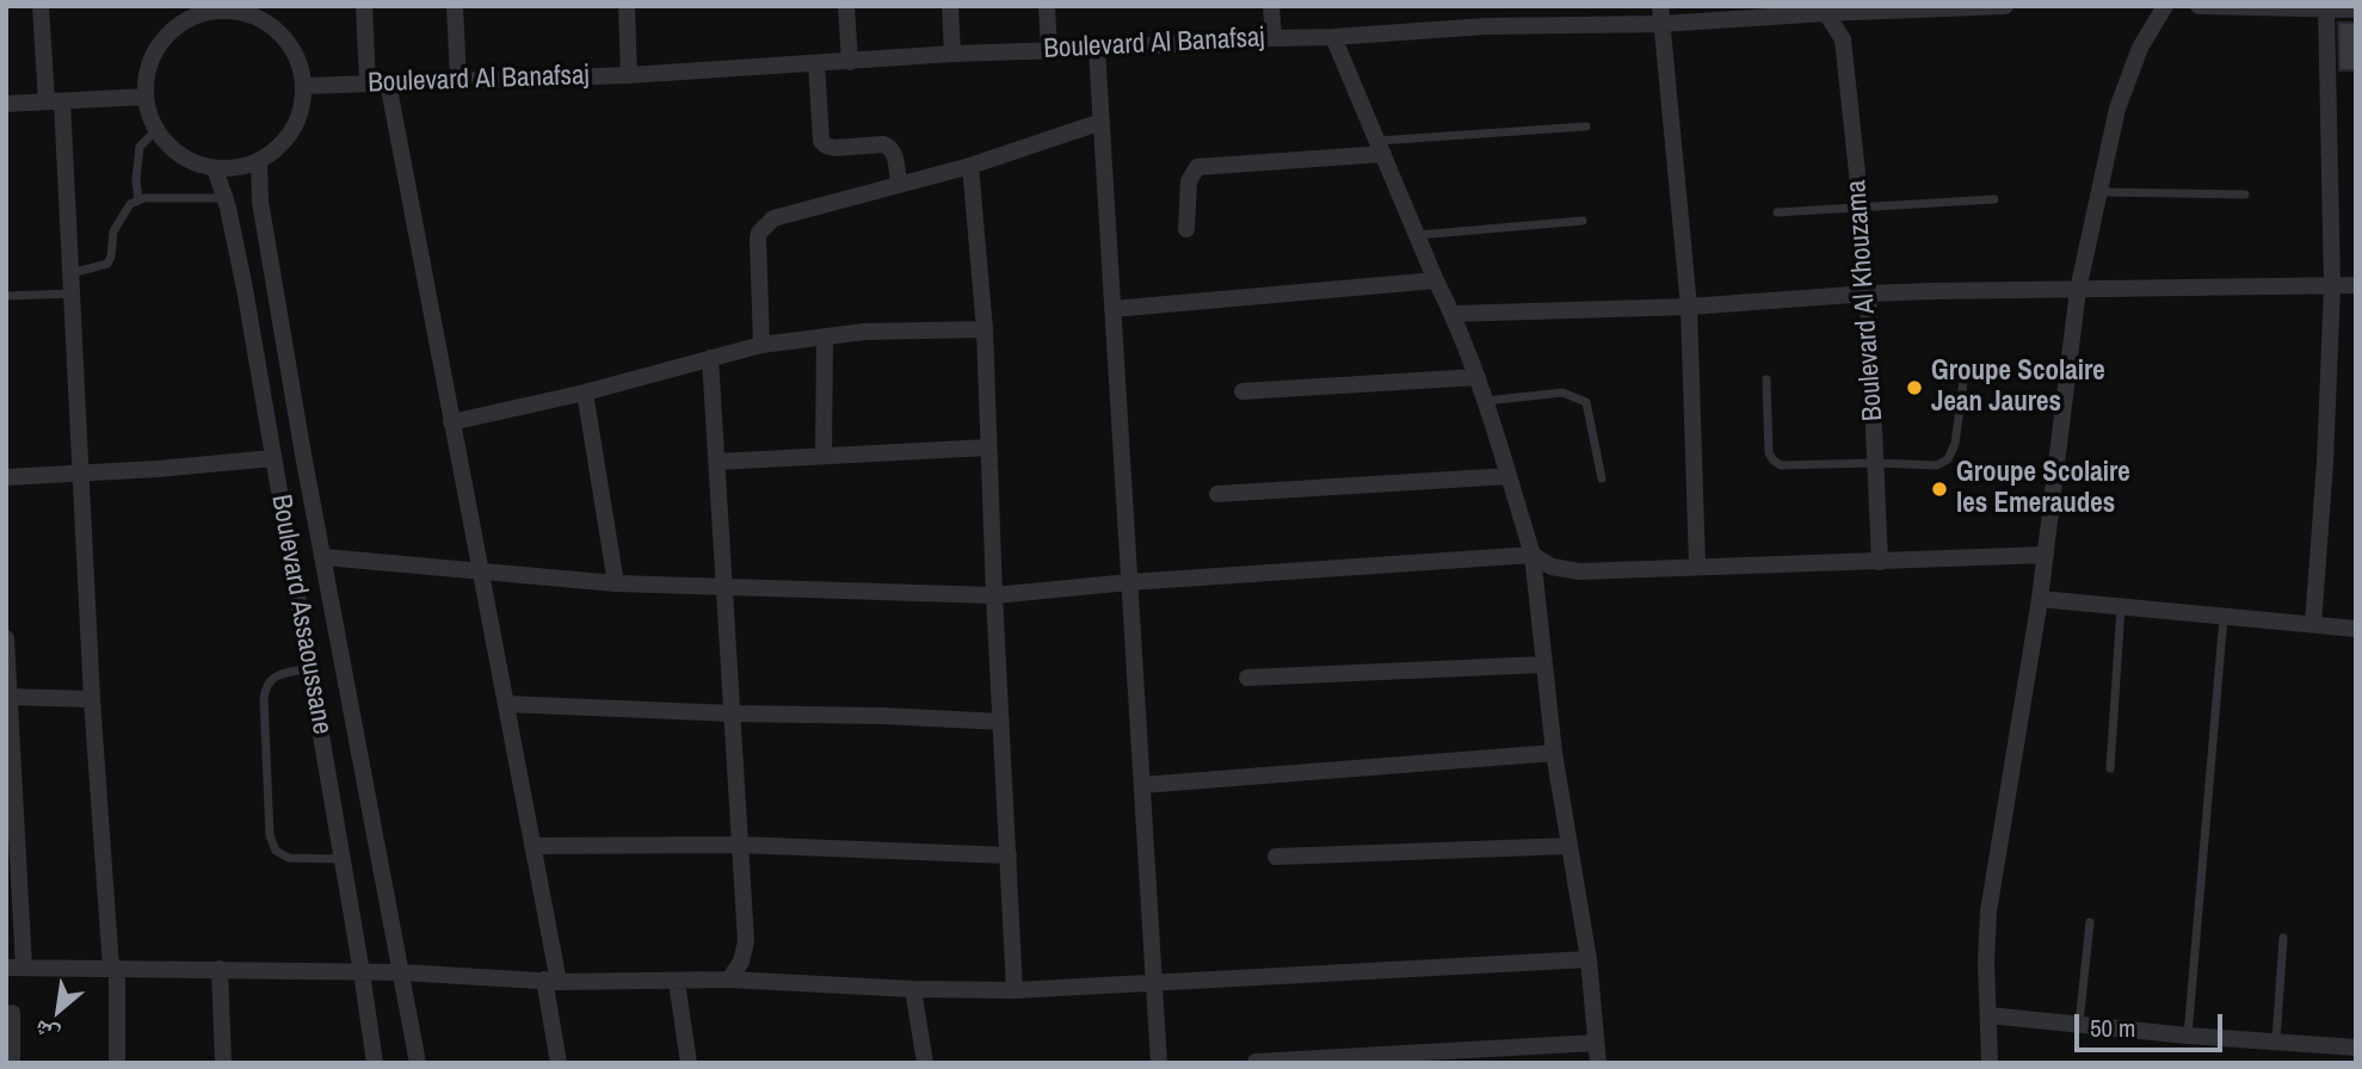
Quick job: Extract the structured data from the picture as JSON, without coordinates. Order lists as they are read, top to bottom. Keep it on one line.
{"streets":{"street":["Boulevard Al Banafsaj","Boulevard Al Khouzama","Boulevard Assaoussane"]},"crossings":[["Boulevard Al Banafsaj","Boulevard Assaoussane"]],"places":["Groupe Scolaire Jean Jaures","Groupe Scolaire les Emeraudes"],"scale_bar":"50 m","north":"bottom left"}
